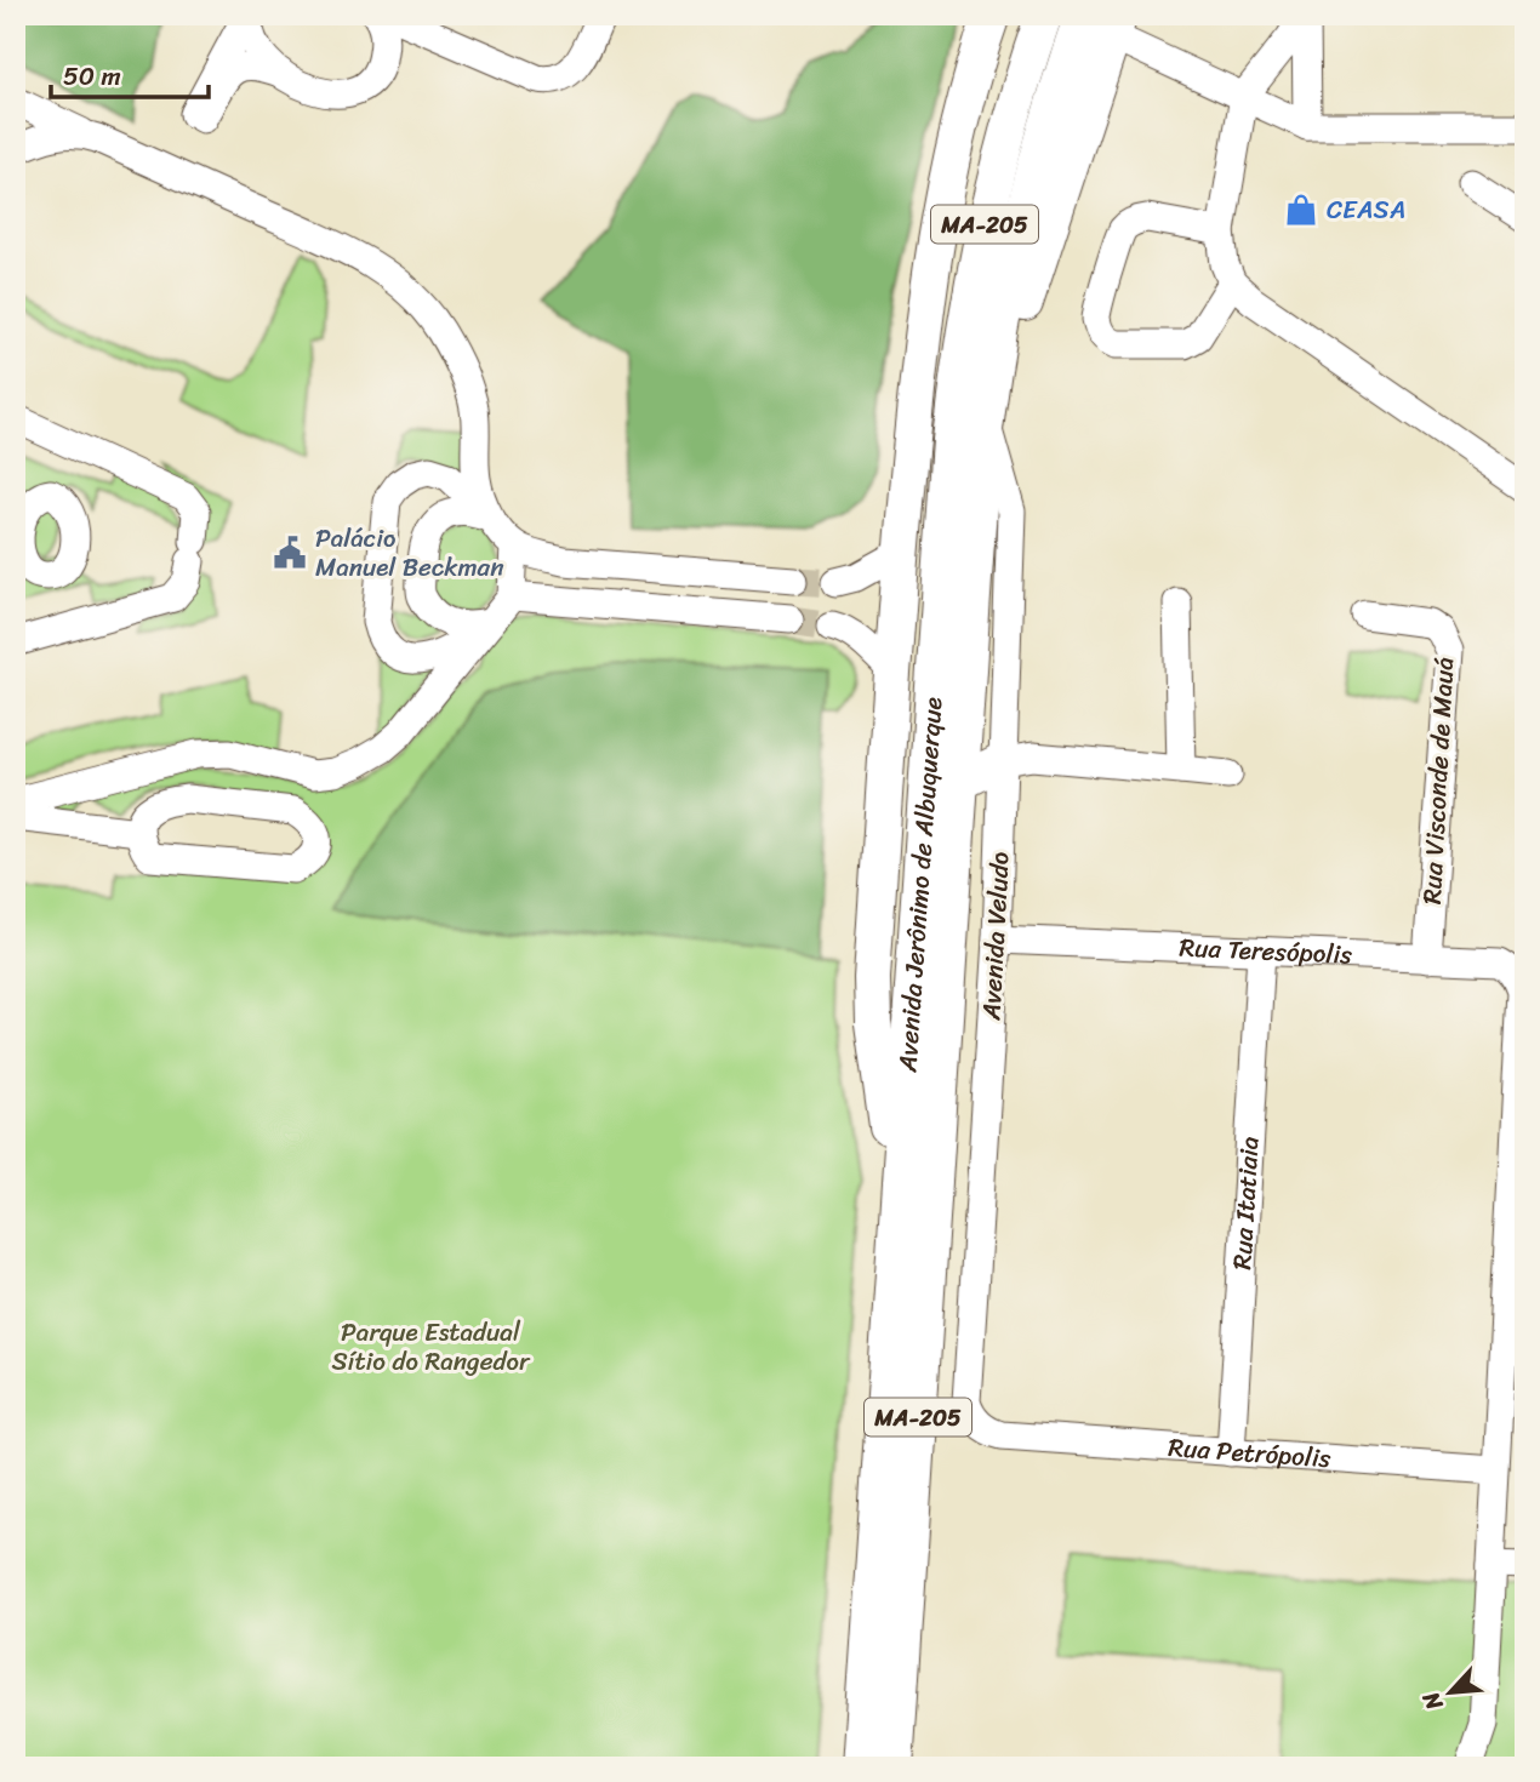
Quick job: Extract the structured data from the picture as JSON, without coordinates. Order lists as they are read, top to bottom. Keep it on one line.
{"streets":{"main road":["MA-205","Avenida Jerônimo de Albuquerque"],"street":["Rua Visconde de Mauá","Avenida Veludo","Rua Teresópolis","Rua Itatiaia","Rua Petrópolis"]},"crossings":[["Rua Visconde de Mauá","Rua Teresópolis"],["Avenida Jerônimo de Albuquerque","Avenida Veludo"],["Avenida Veludo","Rua Teresópolis"],["Avenida Veludo","Rua Petrópolis"],["Rua Teresópolis","Rua Itatiaia"],["Rua Itatiaia","Rua Petrópolis"]],"parks":["Parque Estadual Sítio do Rangedor"],"places":{"shop":["CEASA"],"public building":["Palácio Manuel Beckman"]},"scale_bar":"50 m","north":"bottom left"}
